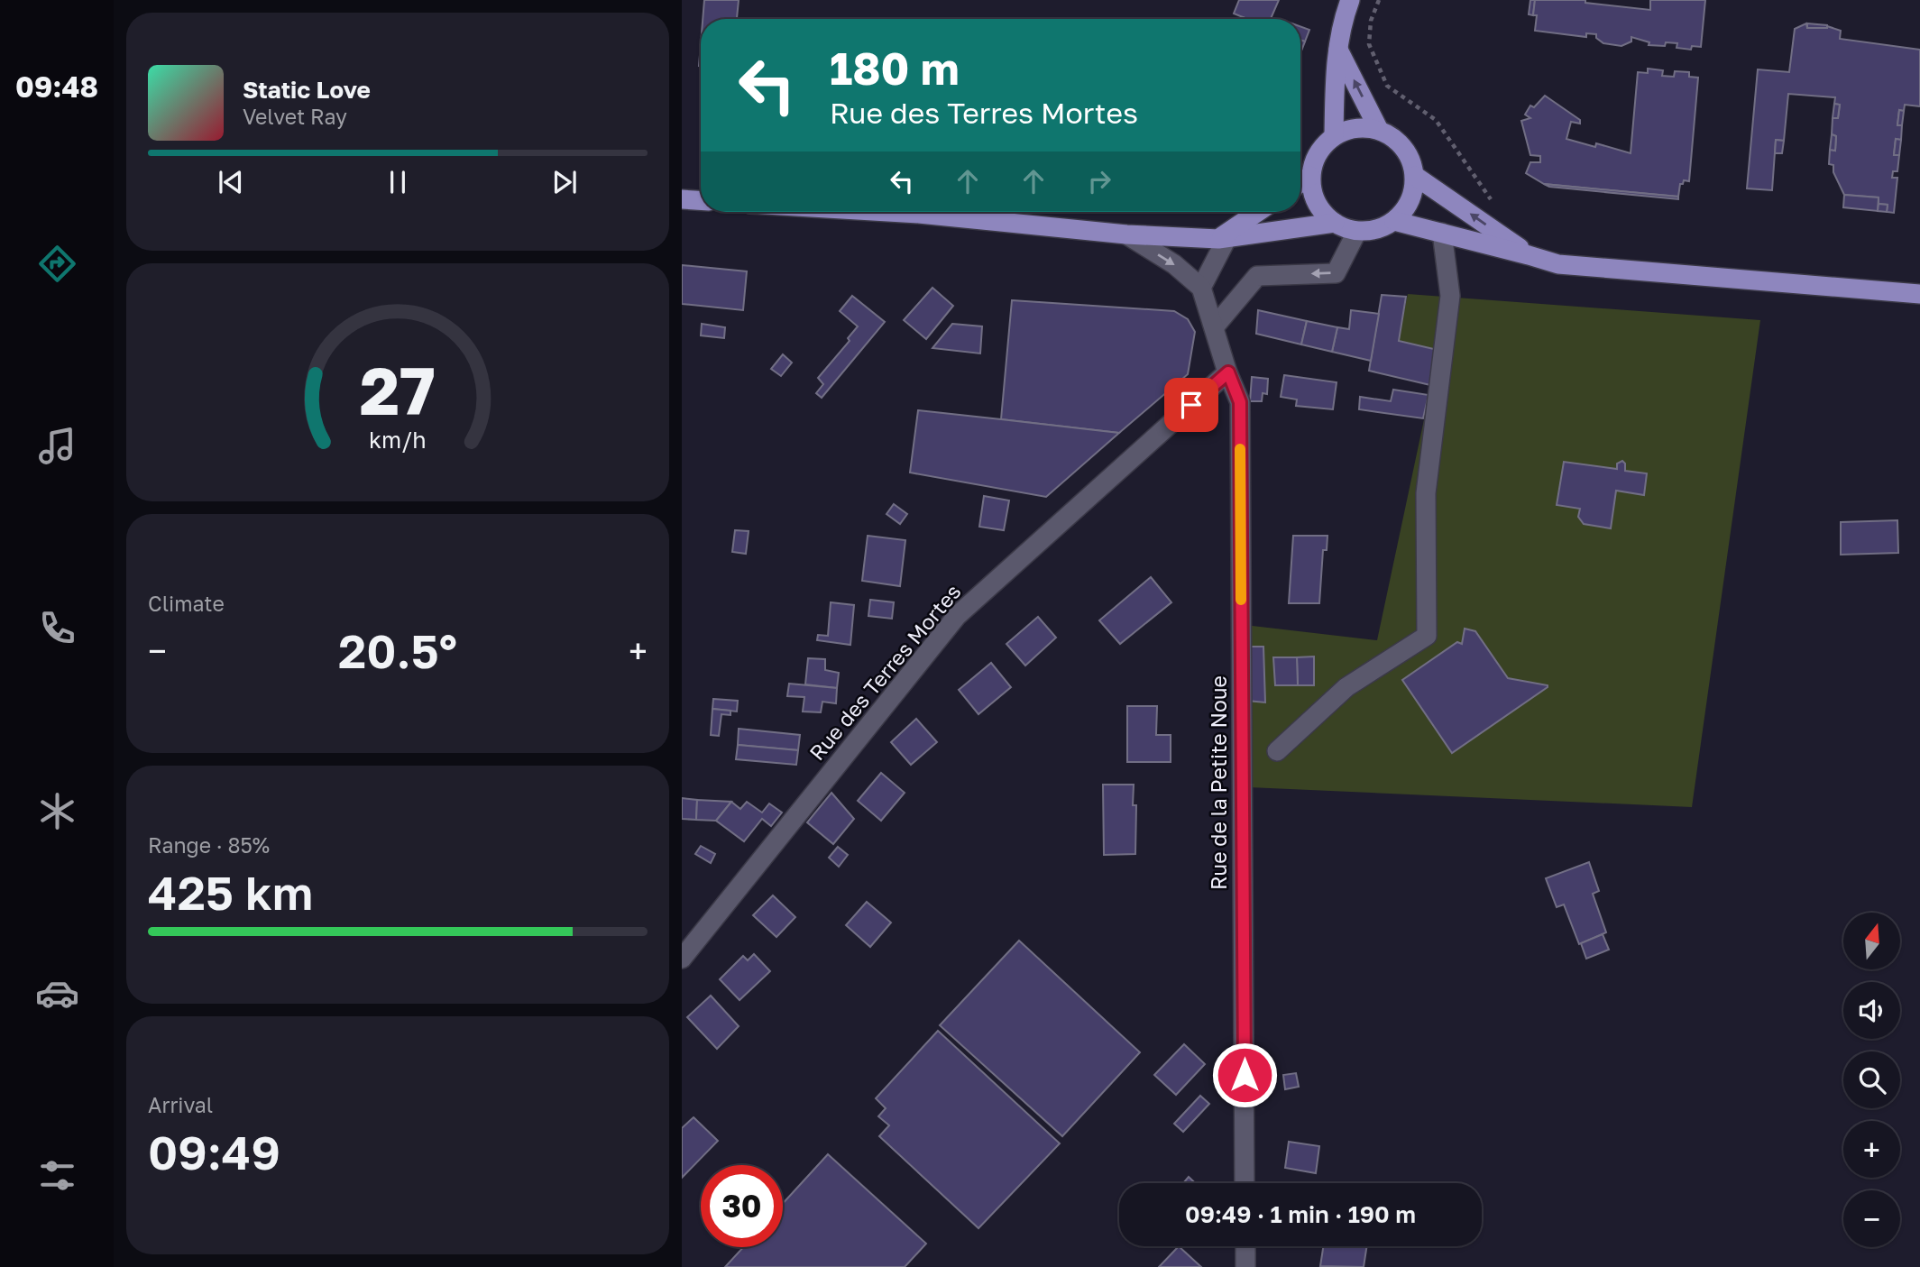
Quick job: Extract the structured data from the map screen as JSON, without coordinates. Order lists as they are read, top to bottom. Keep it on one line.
{"streets":{"street":["Rue des Terres Mortes","Rue de la Petite Noue"]},"crossings":[["Rue des Terres Mortes","Rue de la Petite Noue"]],"north":"top","page":{"tabs":"09:48","turn":["180 m","Rue des Terres Mortes"],"song":["Static Love","Velvet Ray"],"tile":["Climate",["Range · 85%","425 km"],["Arrival","09:49"]],"heat":["−","20.5°","+"],"map_buttons":["+","−"],"limit":"30","trip":"09:49 · 1 min · 190 m","gauge":["27","km/h"]}}
